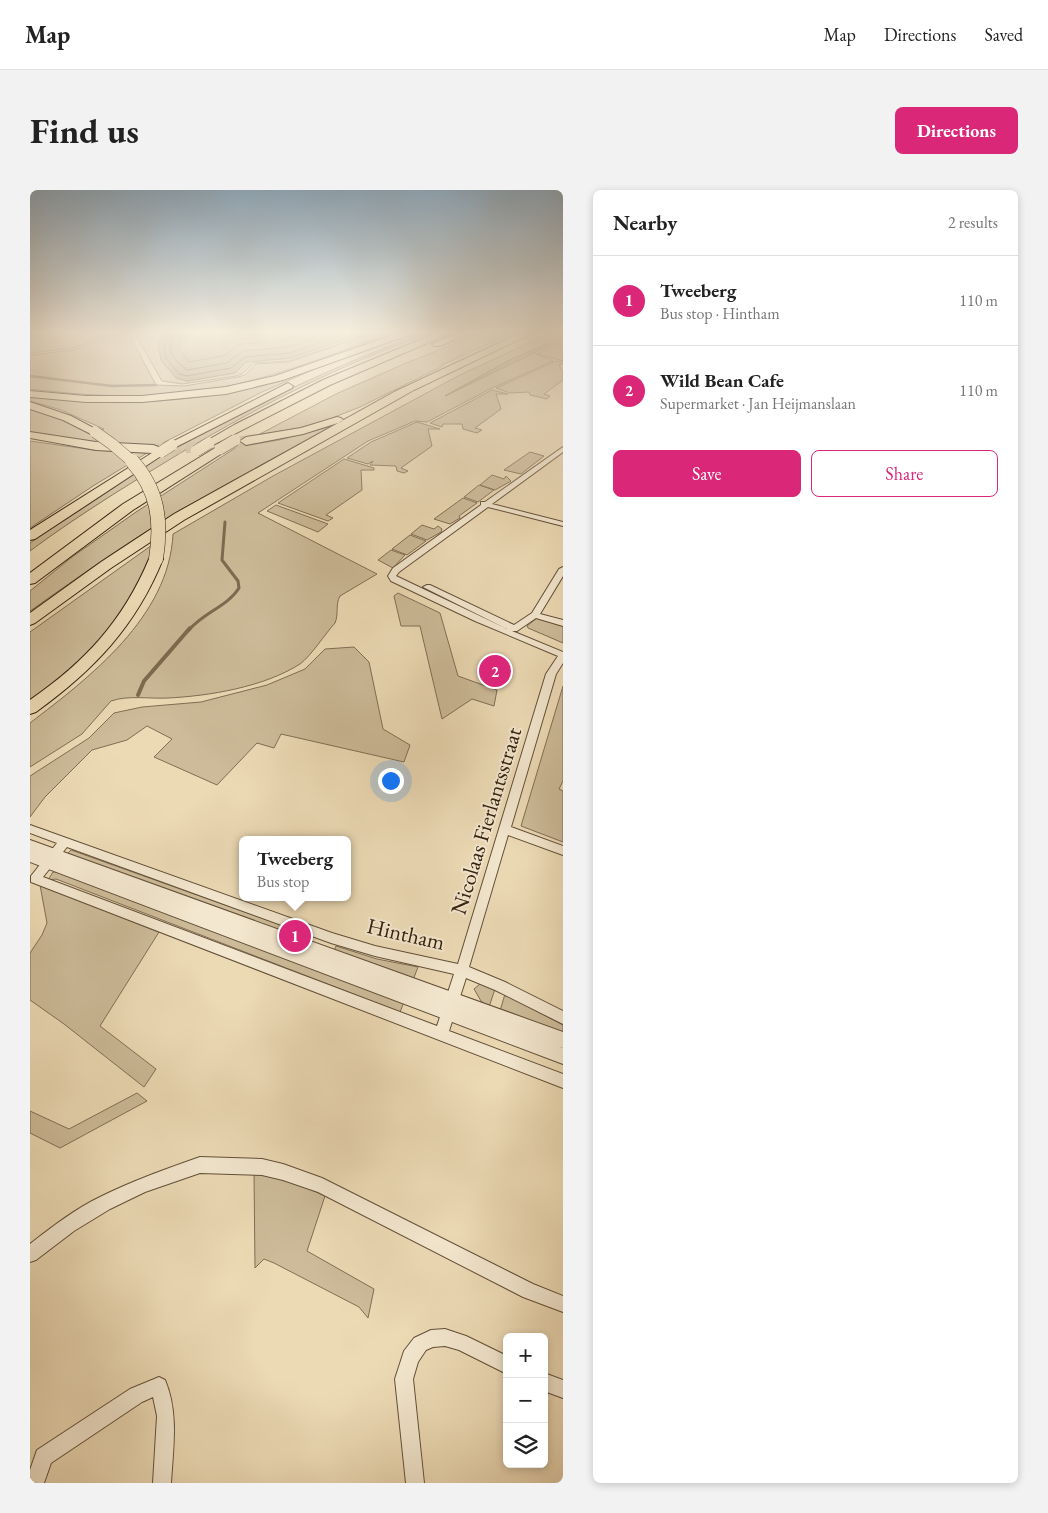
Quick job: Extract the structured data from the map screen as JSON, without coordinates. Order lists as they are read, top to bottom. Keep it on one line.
{"streets":{"street":["Nicolaas Fierlantsstraat","Hintham"]},"crossings":[["Nicolaas Fierlantsstraat","Hintham"]],"page":{"header":"Map","nav":["Map","Directions","Saved"],"buttons":["Directions",["Save","Share"]],"title":"Find us","heading":["Nearby","2 results"],"list":[{"mark":"1","name":"Tweeberg","note":"Bus stop · Hintham","value":"110 m"},{"mark":"2","name":"Wild Bean Cafe","note":"Supermarket · Jan Heijmanslaan","value":"110 m"}],"pins":["2","1"],"popup":["Tweeberg","Bus stop"],"map_buttons":["+","−"]}}
